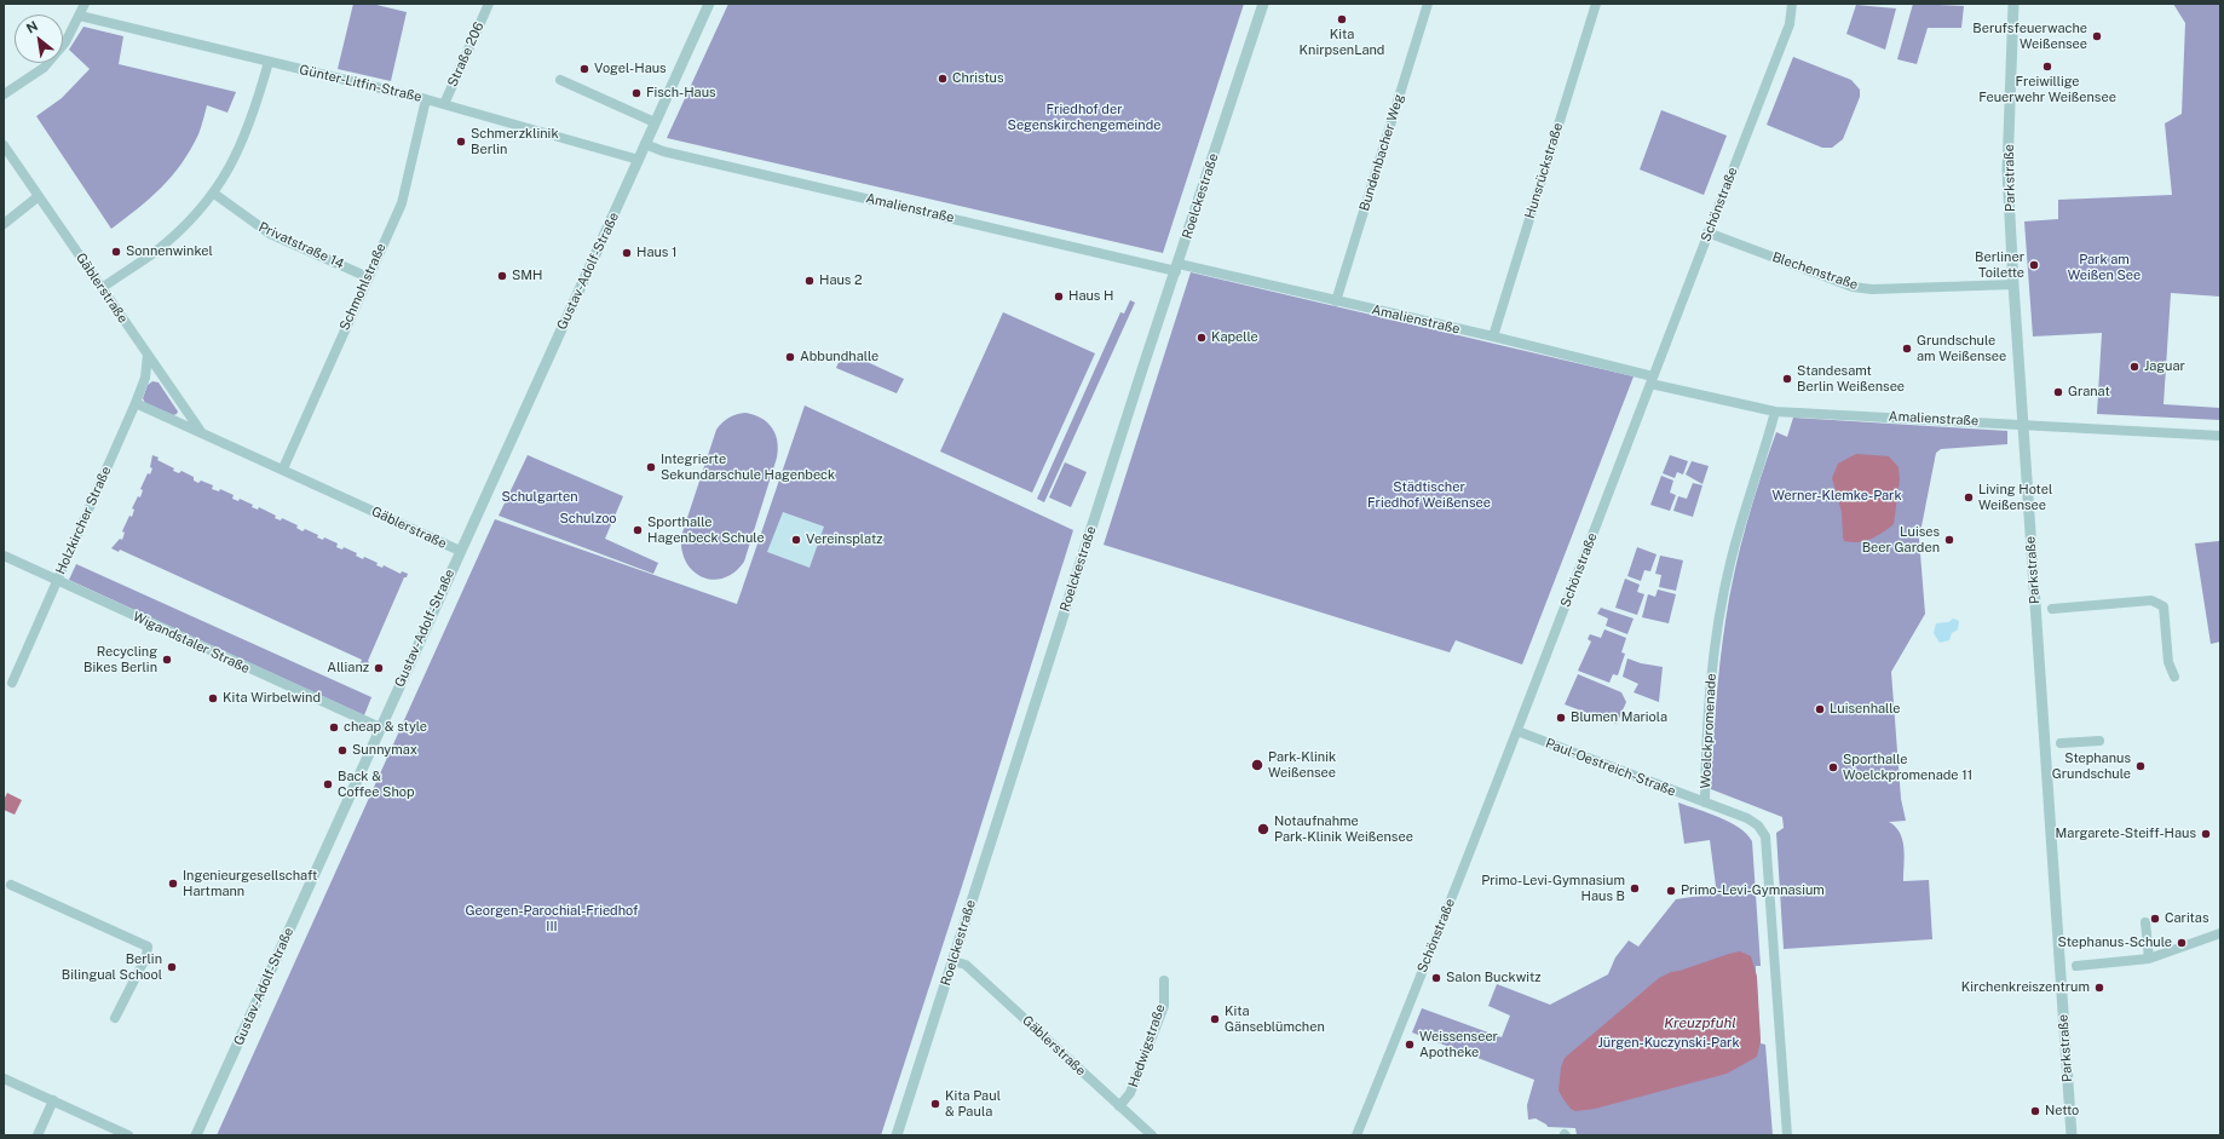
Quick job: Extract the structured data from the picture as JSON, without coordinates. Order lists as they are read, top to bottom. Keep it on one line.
{"streets":{"street":["Straße 206","Günter-Litfin-Straße","Bundenbacher Weg","Hunsrückstraße","Parkstraße","Roelckestraße","Schönstraße","Amalienstraße","Privatstraße 14","Gustav-Adolf-Straße","Blechenstraße","Schmohlstraße","Gäblerstraße","Holzkircher Straße","Wigandstaler Straße","Woelckpromenade","Paul-Oestreich-Straße","Hedwigstraße"]},"crossings":[["Straße 206","Günter-Litfin-Straße"],["Günter-Litfin-Straße","Gustav-Adolf-Straße"],["Günter-Litfin-Straße","Schmohlstraße"],["Bundenbacher Weg","Amalienstraße"],["Hunsrückstraße","Amalienstraße"],["Parkstraße","Amalienstraße"],["Parkstraße","Blechenstraße"],["Roelckestraße","Amalienstraße"],["Roelckestraße","Gäblerstraße"],["Schönstraße","Amalienstraße"],["Schönstraße","Blechenstraße"],["Schönstraße","Paul-Oestreich-Straße"],["Amalienstraße","Gustav-Adolf-Straße"],["Amalienstraße","Woelckpromenade"],["Privatstraße 14","Schmohlstraße"],["Gustav-Adolf-Straße","Gäblerstraße"],["Gustav-Adolf-Straße","Wigandstaler Straße"],["Schmohlstraße","Gäblerstraße"],["Gäblerstraße","Holzkircher Straße"],["Gäblerstraße","Hedwigstraße"],["Holzkircher Straße","Wigandstaler Straße"],["Woelckpromenade","Paul-Oestreich-Straße"]],"water":["Kreuzpfuhl"],"parks":["Friedhof der Segenskirchengemeinde","Park am Weißen See","Städtischer Friedhof Weißensee","Werner-Klemke-Park","Schulgarten","Schulzoo","Georgen-Parochial-Friedhof III","Jürgen-Kuczynski-Park"],"places":["Kita KnirpsenLand","Berufsfeuerwache Weißensee","Freiwillige Feuerwehr Weißensee","Vogel-Haus","Christus","Fisch-Haus","Schmerzklinik Berlin","Sonnenwinkel","Haus 1","Berliner Toilette","SMH","Haus 2","Haus H","Kapelle","Grundschule am Weißensee","Abbundhalle","Jaguar","Standesamt Berlin Weißensee","Granat","Integrierte Sekundarschule Hagenbeck","Living Hotel Weißensee","Sporthalle Hagenbeck Schule","Vereinsplatz","Luises Beer Garden","Recycling Bikes Berlin","Allianz","Kita Wirbelwind","Luisenhalle","Blumen Mariola","cheap & style","Sunnymax","Park-Klinik Weißensee","Stephanus Grundschule","Sporthalle Woelckpromenade 11","Back & Coffee Shop","Notaufnahme Park-Klinik Weißensee","Margarete-Steiff-Haus","Ingenieurgesellschaft Hartmann","Primo-Levi-Gymnasium Haus B","Primo-Levi-Gymnasium","Caritas","Stephanus-Schule","Berlin Bilingual School","Salon Buckwitz","Kirchenkreiszentrum","Kita Gänseblümchen","Weissenseer Apotheke","Kita Paul & Paula","Netto"],"north":"top left"}
